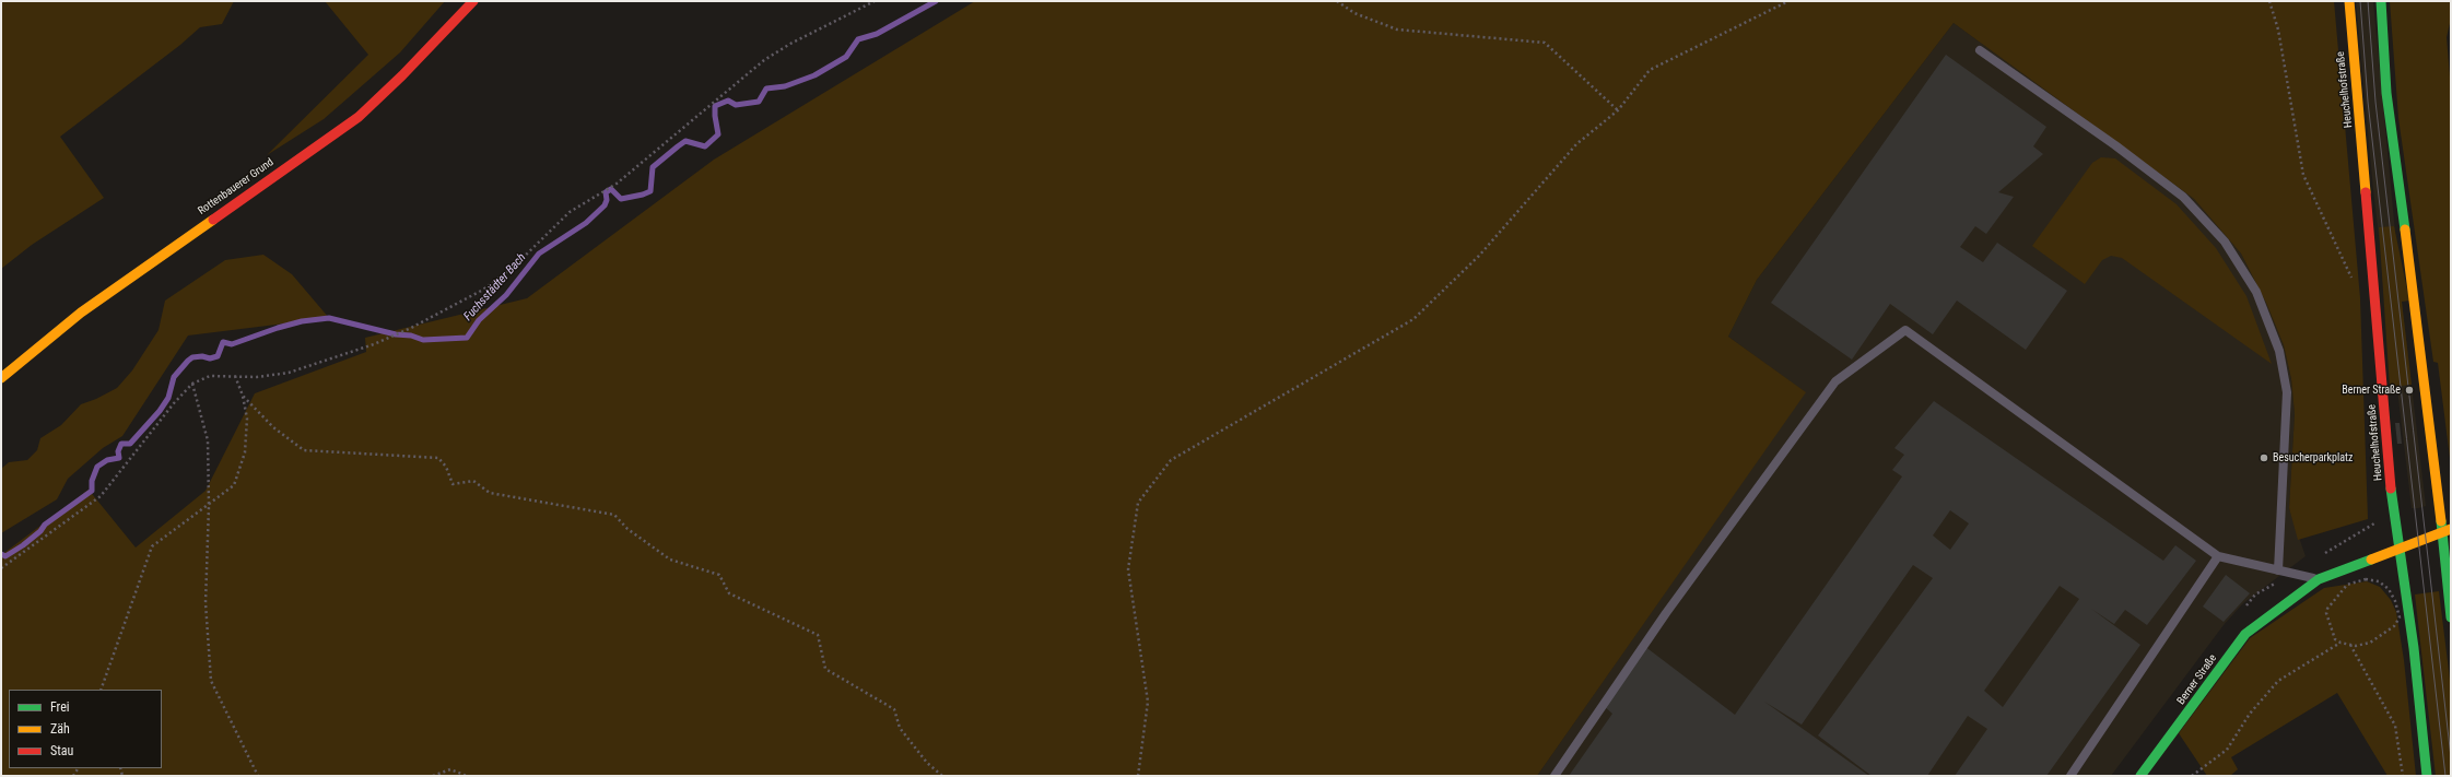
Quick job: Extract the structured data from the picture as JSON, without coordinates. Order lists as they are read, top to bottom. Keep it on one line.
{"streets":{"main road":["Heuchelhofstraße","Rottenbauerer Grund","Berner Straße"]},"crossings":[["Heuchelhofstraße","Berner Straße"]],"water":["Fuchsstädter Bach"],"places":["Berner Straße","Besucherparkplatz"],"legend":["Frei","Zäh","Stau"]}
